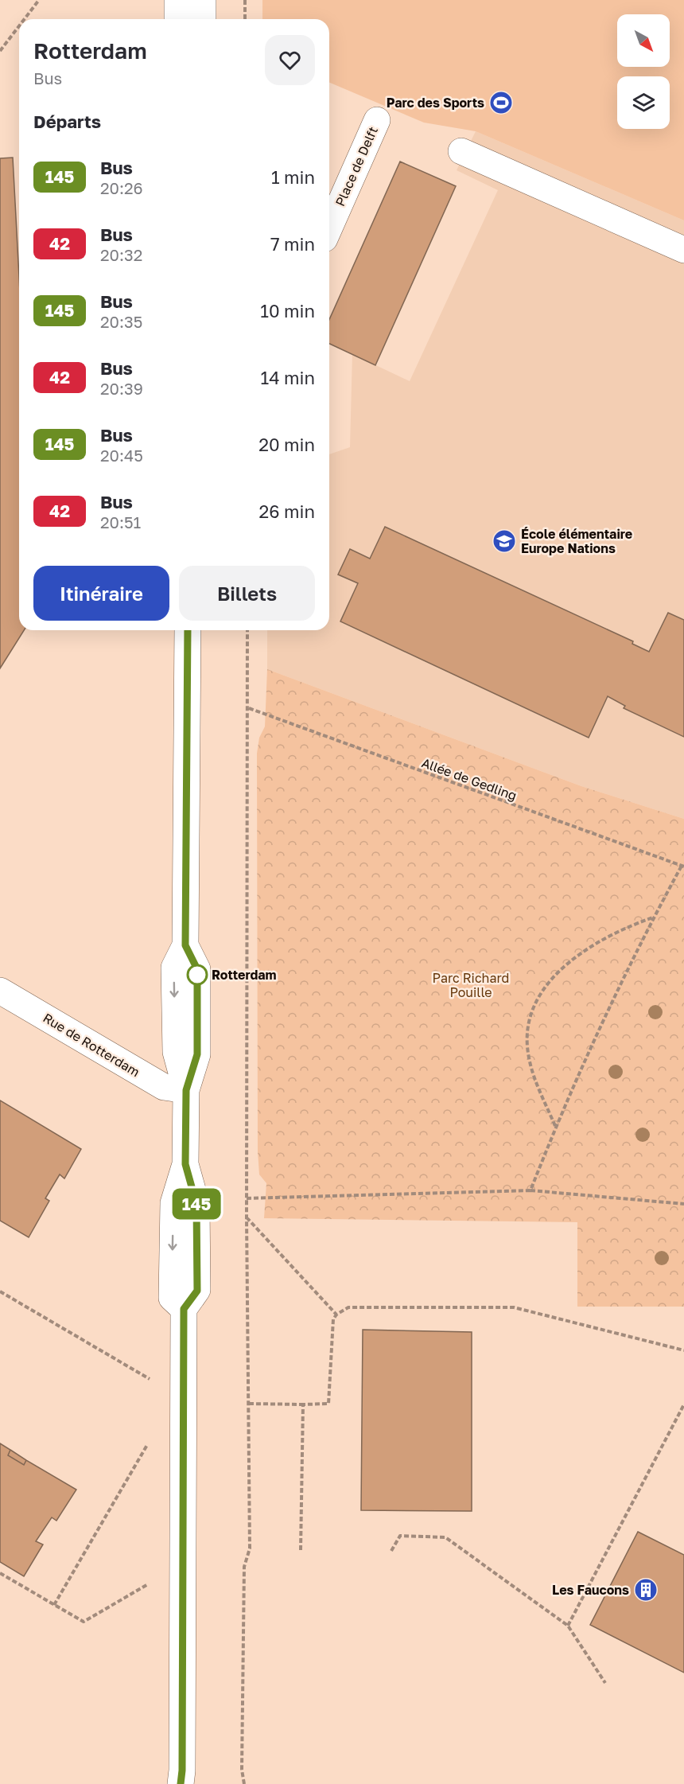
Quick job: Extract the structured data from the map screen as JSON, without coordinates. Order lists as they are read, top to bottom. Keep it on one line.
{"streets":{"street":["Place de Delft","Rue de Rotterdam"],"path":["Allée de Gedling"]},"parks":["Parc Richard Pouille"],"places":{"sports":["Parc des Sports"],"school or university":["École élémentaire Europe Nations"],"other":["Rotterdam"],"building":["Les Faucons"]},"lines":["bus line 145"],"north":"bottom right","page":{"on_map":"145","heading":[["Rotterdam","Bus"],"Départs"],"list":[{"mark":"145","name":"Bus","note":"20:26","value":"1 min"},{"mark":"42","name":"Bus","note":"20:32","value":"7 min"},{"mark":"145","name":"Bus","note":"20:35","value":"10 min"},{"mark":"42","name":"Bus","note":"20:39","value":"14 min"},{"mark":"145","name":"Bus","note":"20:45","value":"20 min"},{"mark":"42","name":"Bus","note":"20:51","value":"26 min"}],"buttons":["Itinéraire","Billets"]}}
